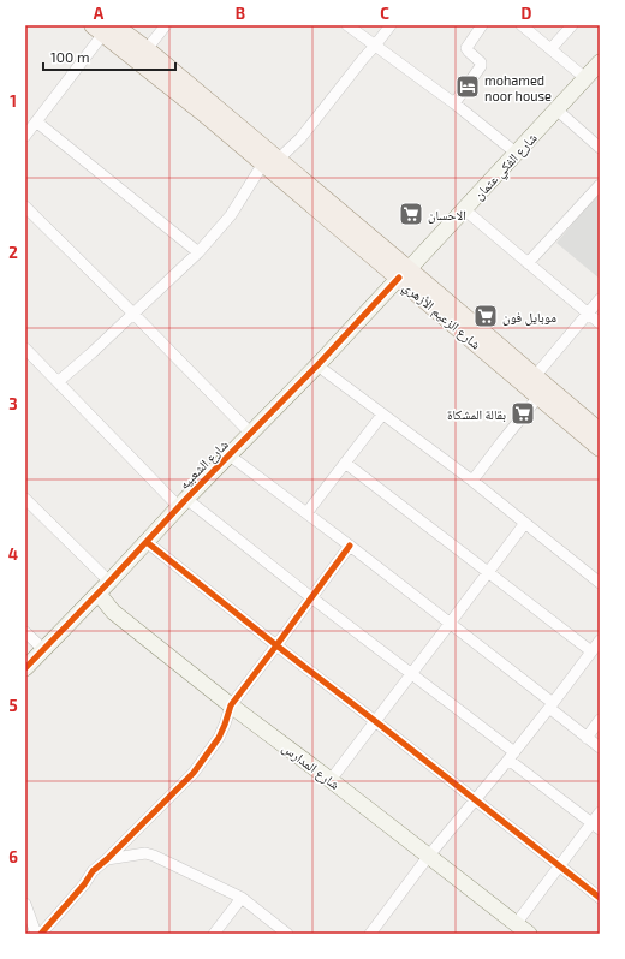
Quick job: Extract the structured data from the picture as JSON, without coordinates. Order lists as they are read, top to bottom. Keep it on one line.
{"streets":{"main road":["شارع الزعيم الأزهري"],"street":["شارع الفكي عثمان","شارع الشعبيه","شارع المدارس"]},"crossings":[["شارع الفكي عثمان","شارع الزعيم الأزهري"],["شارع الفكي عثمان","شارع الشعبيه"],["شارع الزعيم الأزهري","شارع الشعبيه"],["شارع الشعبيه","شارع المدارس"]],"places":{"hotel":["mohamed noor house"],"supermarket":["الاحسان","موبايل فون","بقالة المشكاة"]},"scale_bar":"100 m","grid":{"columns":["A","B","C","D"],"rows":["1","2","3","4","5","6"]}}
